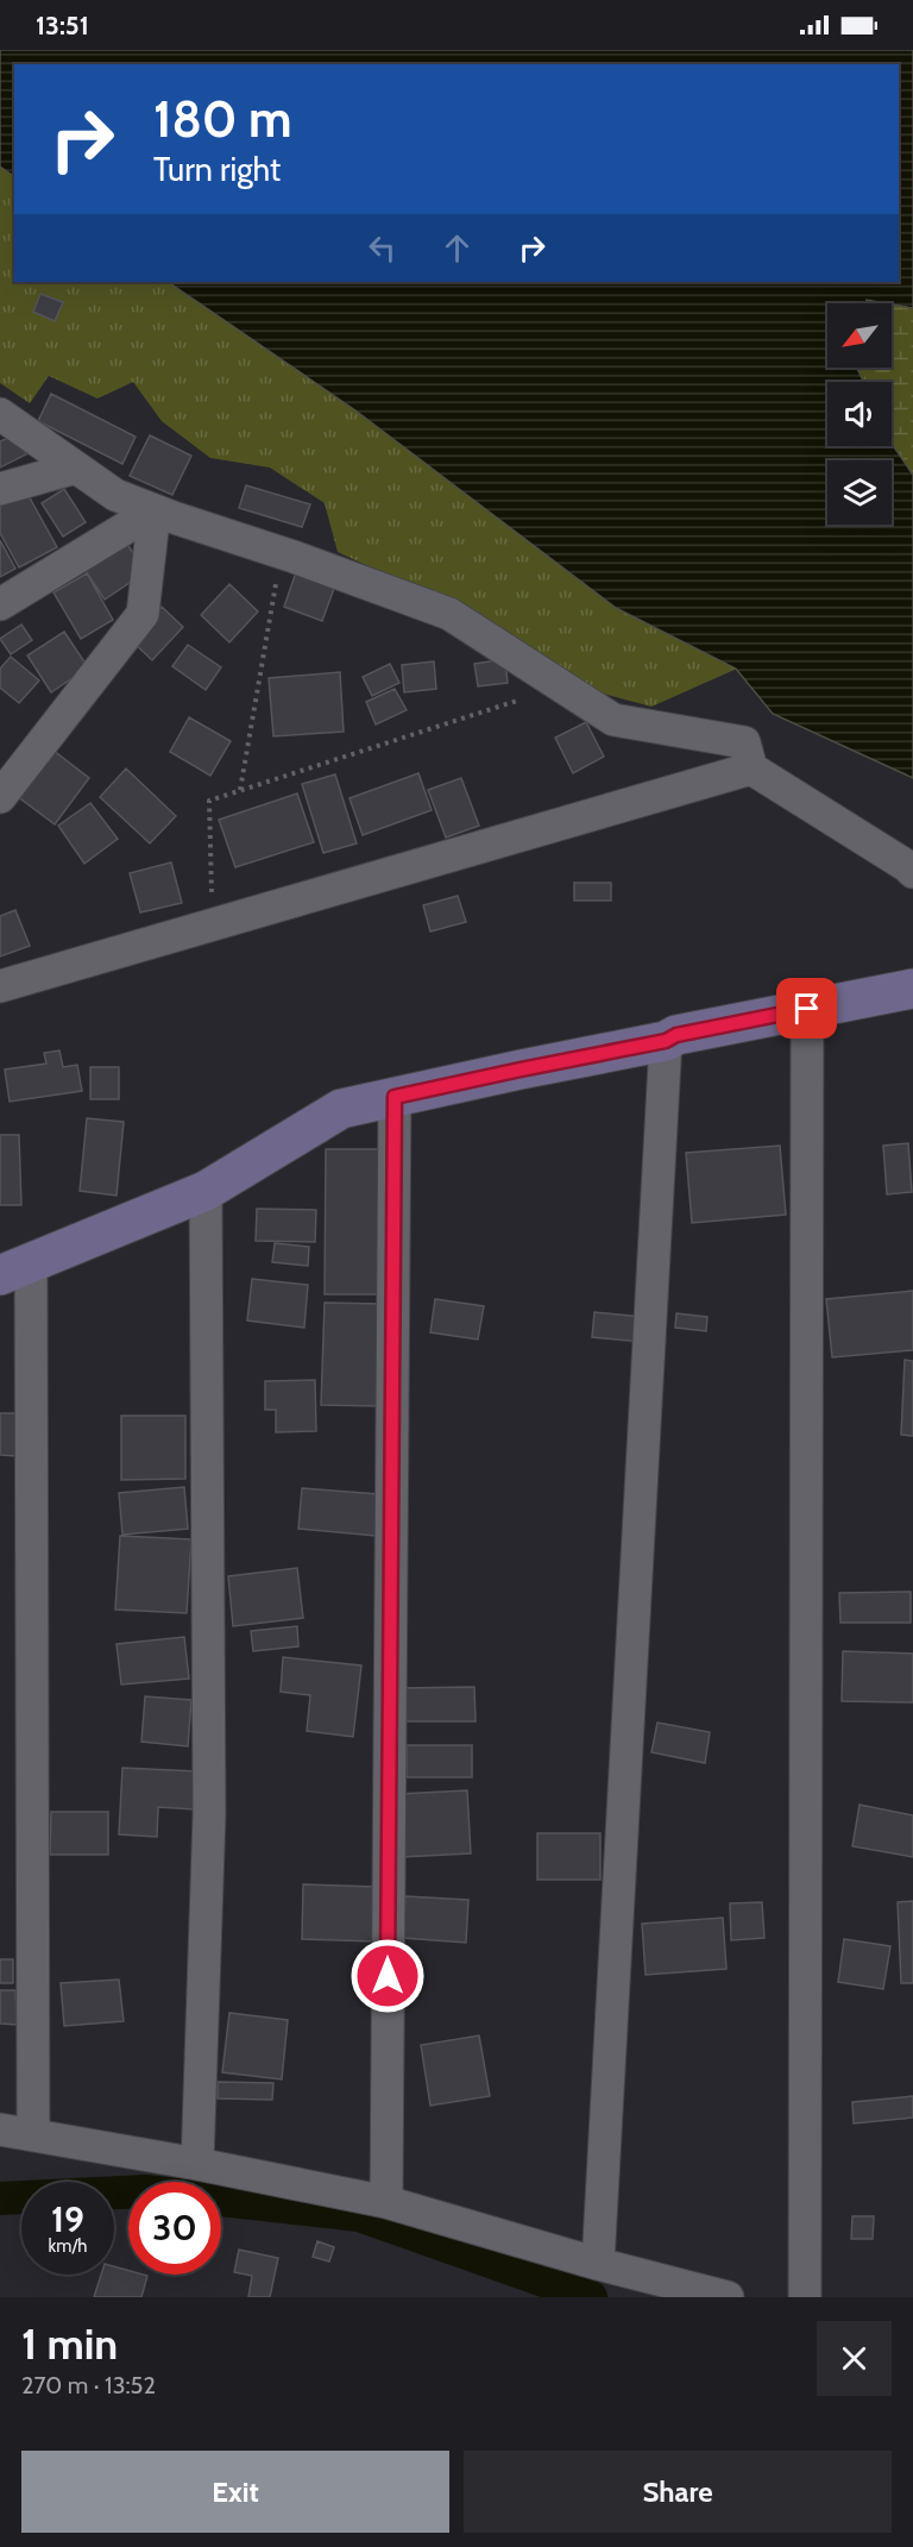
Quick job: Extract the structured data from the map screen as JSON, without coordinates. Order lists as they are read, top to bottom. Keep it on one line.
{"north":"bottom left","page":{"status":"13:51","turn":["180 m","Turn right"],"speed":"19 km/h","limit":"30","heading":["1 min","270 m · 13:52"],"buttons":["Exit","Share"]}}
